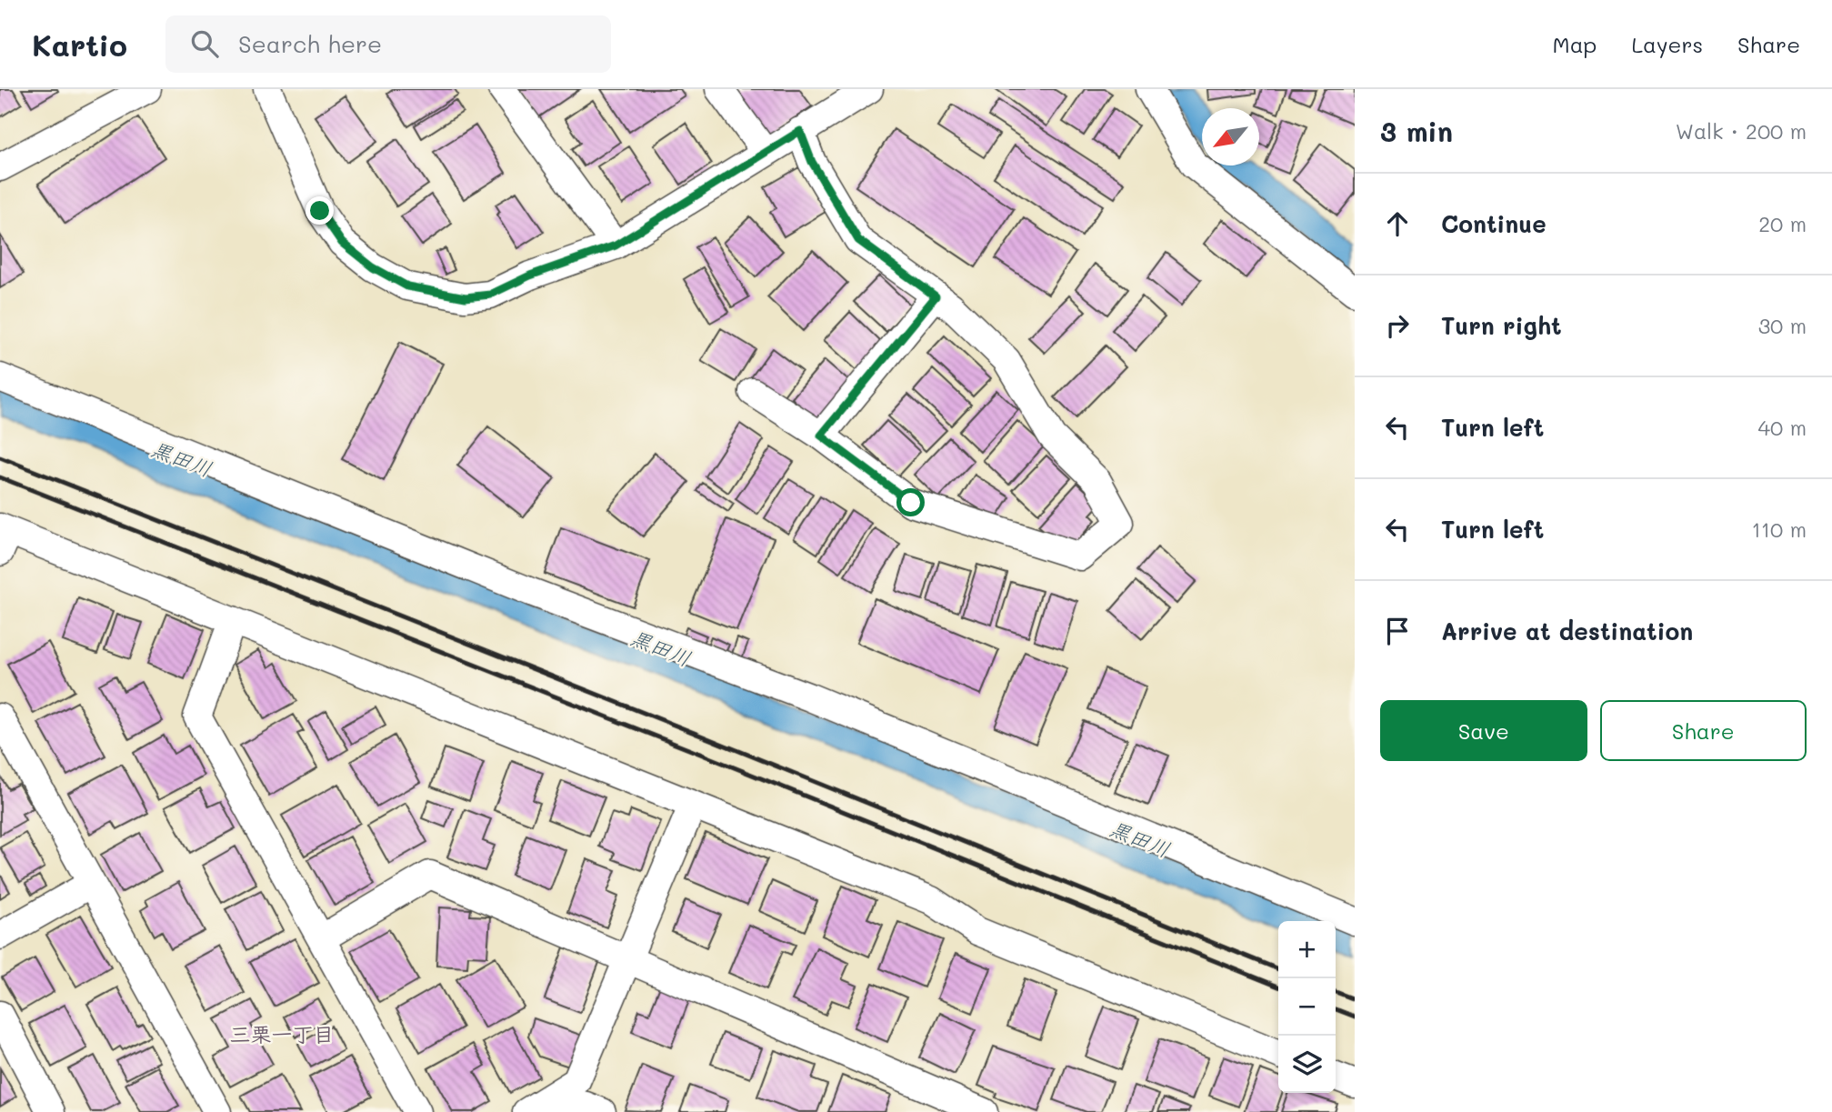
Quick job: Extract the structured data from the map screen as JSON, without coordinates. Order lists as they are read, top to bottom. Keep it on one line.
{"districts":["三栗一丁目"],"water":["黒田川"],"north":"bottom left","page":{"header":"Kartio","search":"Search here","nav":["Map","Layers","Share"],"heading":["3 min","Walk · 200 m"],"list":[["Continue","20 m"],["Turn right","30 m"],["Turn left","40 m"],["Turn left","110 m"],"Arrive at destination"],"buttons":["Save","Share"],"map_buttons":["+","−"]}}
